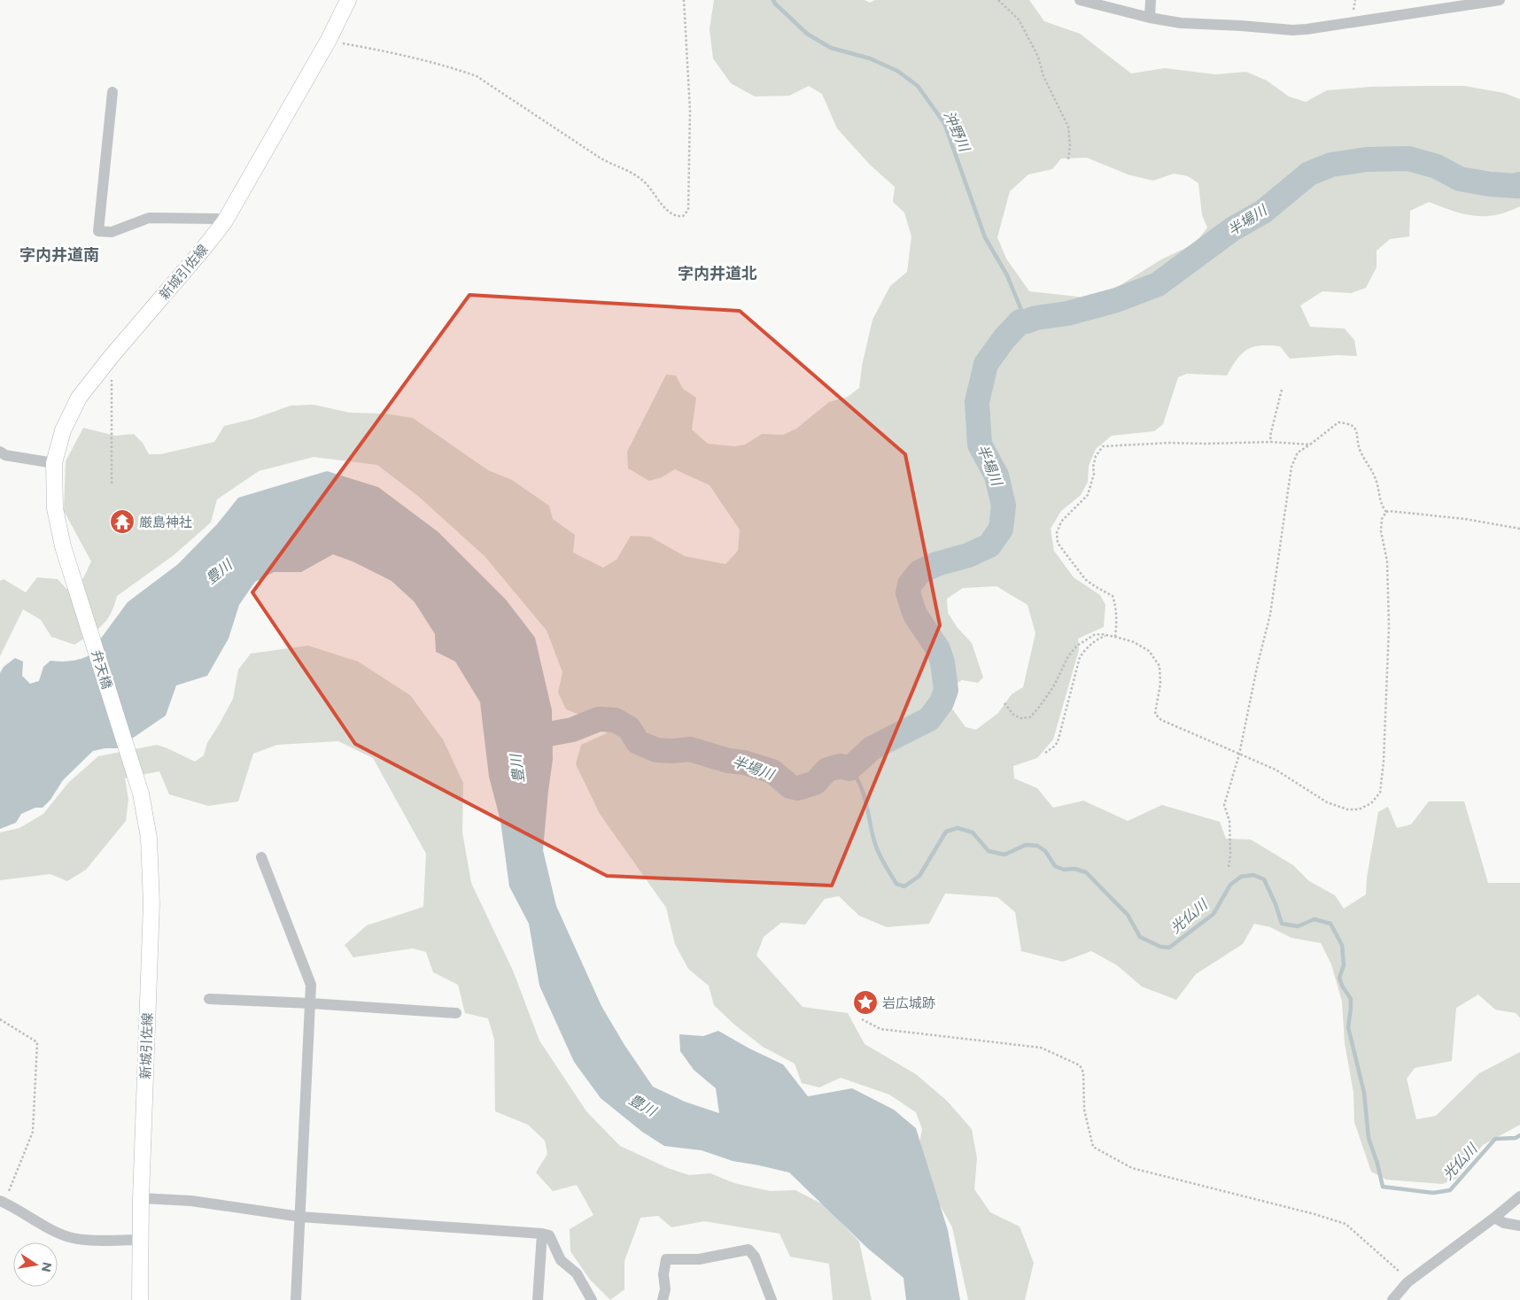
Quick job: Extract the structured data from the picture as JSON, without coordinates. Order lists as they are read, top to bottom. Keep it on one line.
{"streets":{"main road":["新城引佐線","弁天橋"]},"crossings":[["新城引佐線","弁天橋"]],"districts":["字内井道南","字内井道北"],"water":["沖野川","半場川","豊川","光仏川"],"places":{"temple":["厳島神社"],"place":["岩広城跡"]},"north":"right"}
